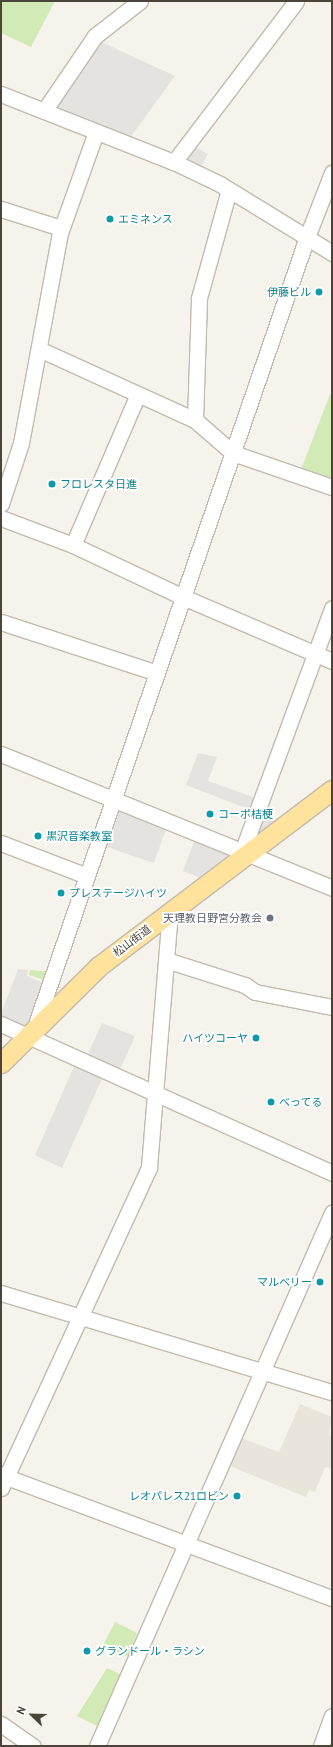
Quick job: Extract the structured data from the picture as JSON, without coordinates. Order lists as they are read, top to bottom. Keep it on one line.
{"streets":{"main road":["松山街道"]},"places":["エミネンス","伊藤ビル","フロレスタ日進","コーポ桔梗","黒沢音楽教室","プレステージハイツ","天理教日野宮分教会","ハイツコーヤ","べってる","マルベリー","レオパレス21ロビン","グランドール・ラシン"],"north":"top left"}
